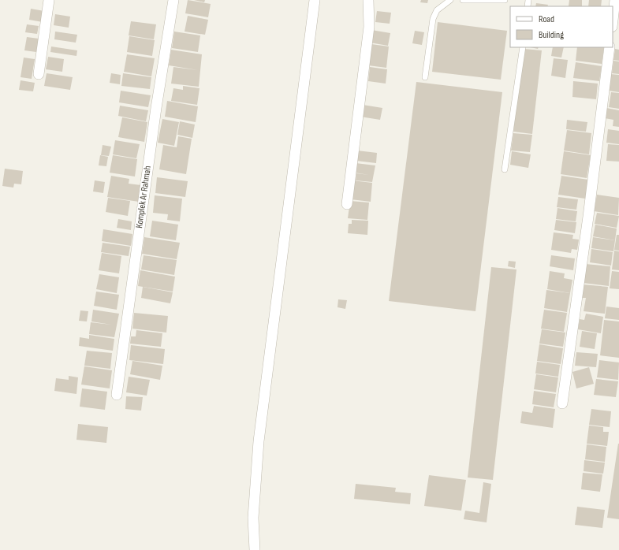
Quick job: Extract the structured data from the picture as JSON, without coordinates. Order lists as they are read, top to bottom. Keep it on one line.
{"streets":{"street":["Komplek Ar Rahmah"]},"legend":["Road","Building"]}
